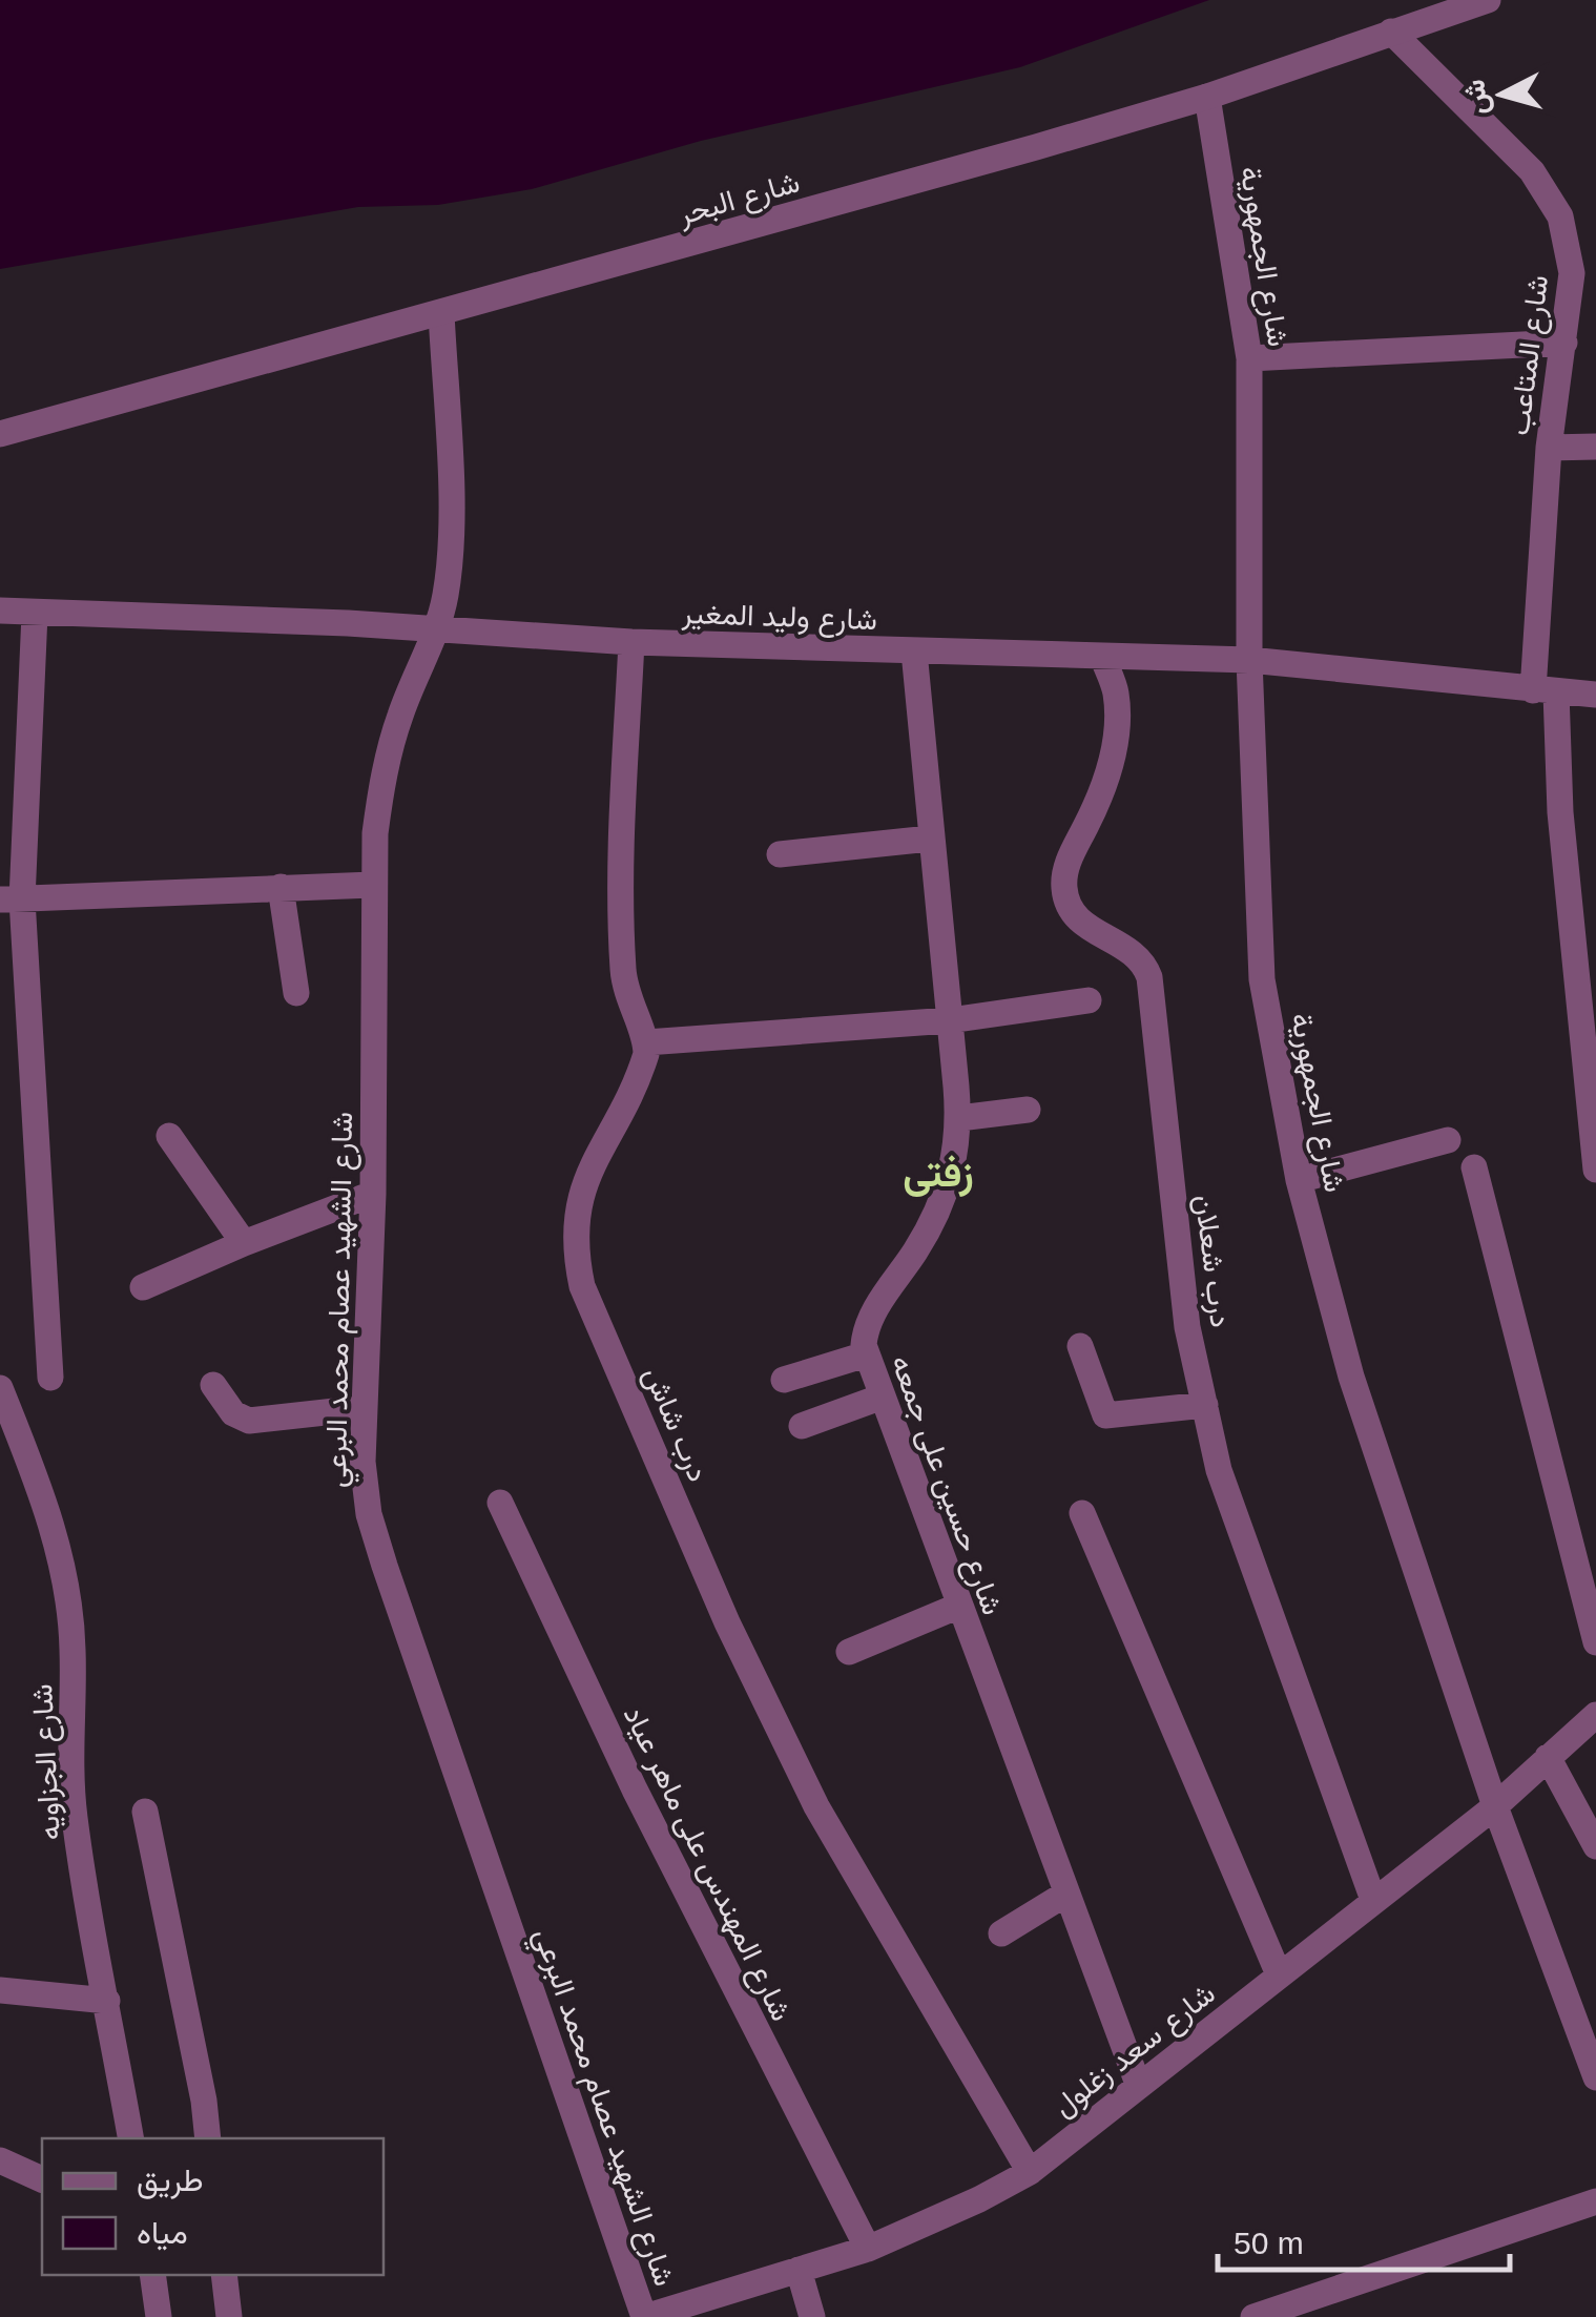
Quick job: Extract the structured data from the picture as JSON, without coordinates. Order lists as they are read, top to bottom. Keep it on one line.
{"streets":{"street":["شارع البحر","شارع الجمهورية","شارع المتاعب","شارع وليد المغير","درب شعلان","شارع الشهيد عصام محمد البرعي","درب شاش","شارع حسين على جمعه","شارع الجزاويه","شارع المهندس على ماهر عياد","شارع سعد زغلول"]},"crossings":[["شارع البحر","شارع الجمهورية"],["شارع البحر","شارع المتاعب"],["شارع البحر","شارع الشهيد عصام محمد البرعي"],["شارع الجمهورية","شارع وليد المغير"],["شارع الجمهورية","شارع سعد زغلول"],["شارع المتاعب","شارع وليد المغير"],["شارع وليد المغير","درب شعلان"],["شارع وليد المغير","شارع الشهيد عصام محمد البرعي"],["شارع وليد المغير","شارع حسين على جمعه"],["درب شعلان","شارع سعد زغلول"],["شارع الشهيد عصام محمد البرعي","شارع سعد زغلول"],["درب شاش","شارع سعد زغلول"],["شارع حسين على جمعه","شارع سعد زغلول"],["شارع المهندس على ماهر عياد","شارع سعد زغلول"]],"districts":["زفتى"],"legend":["طريق","مياه"],"scale_bar":"50 m","north":"left"}
